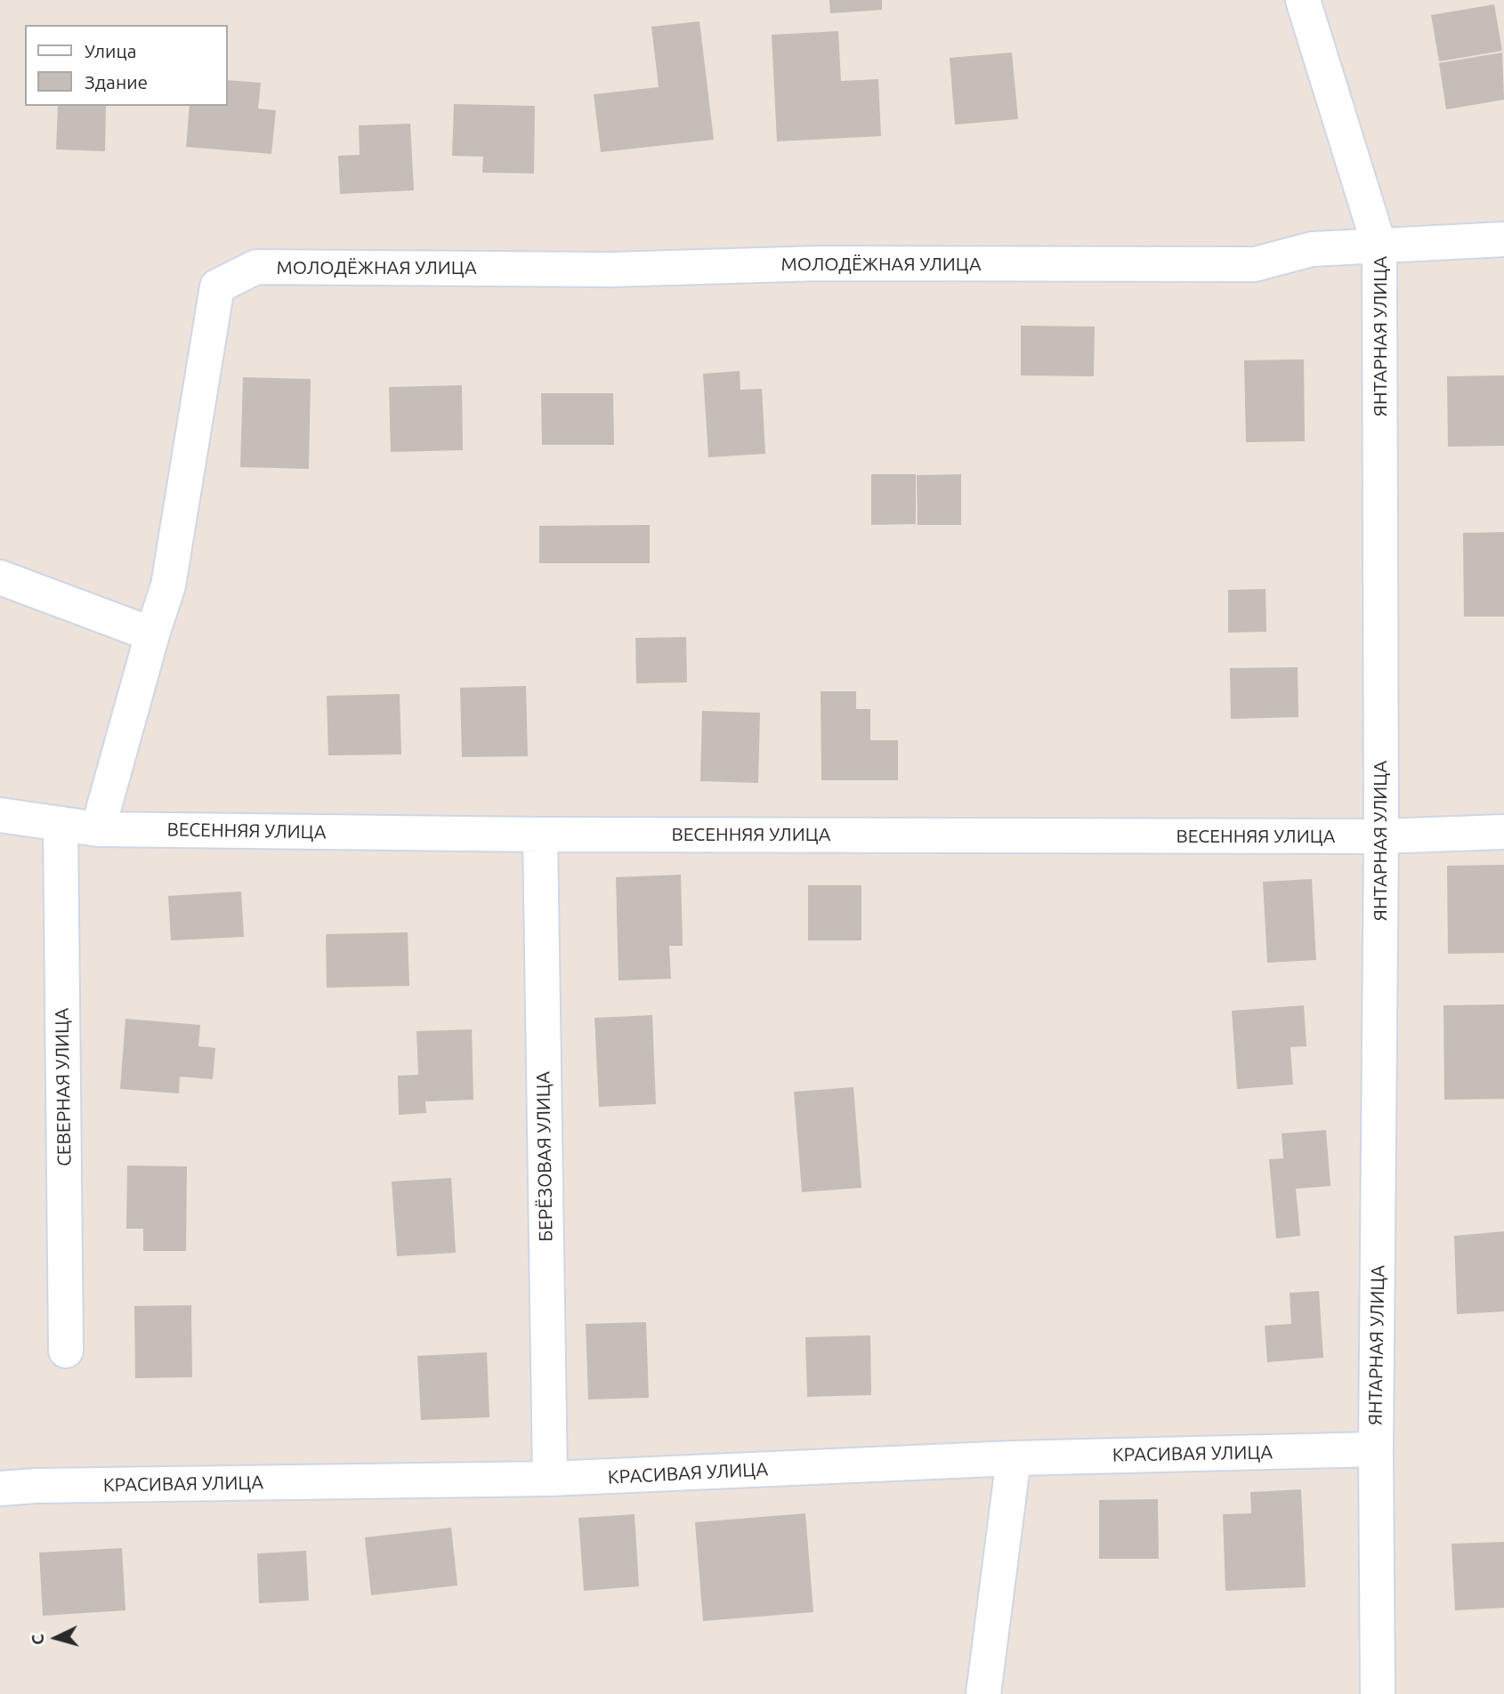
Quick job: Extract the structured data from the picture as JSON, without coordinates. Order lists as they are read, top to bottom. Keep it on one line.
{"streets":{"street":["МОЛОДЁЖНАЯ УЛИЦА","ЯНТАРНАЯ УЛИЦА","ВЕСЕННЯЯ УЛИЦА","СЕВЕРНАЯ УЛИЦА","БЕРЁЗОВАЯ УЛИЦА","КРАСИВАЯ УЛИЦА"]},"crossings":[["МОЛОДЁЖНАЯ УЛИЦА","ЯНТАРНАЯ УЛИЦА"],["ЯНТАРНАЯ УЛИЦА","ВЕСЕННЯЯ УЛИЦА"],["ЯНТАРНАЯ УЛИЦА","КРАСИВАЯ УЛИЦА"],["ВЕСЕННЯЯ УЛИЦА","СЕВЕРНАЯ УЛИЦА"],["ВЕСЕННЯЯ УЛИЦА","БЕРЁЗОВАЯ УЛИЦА"],["БЕРЁЗОВАЯ УЛИЦА","КРАСИВАЯ УЛИЦА"]],"legend":["Улица","Здание"],"north":"left"}
